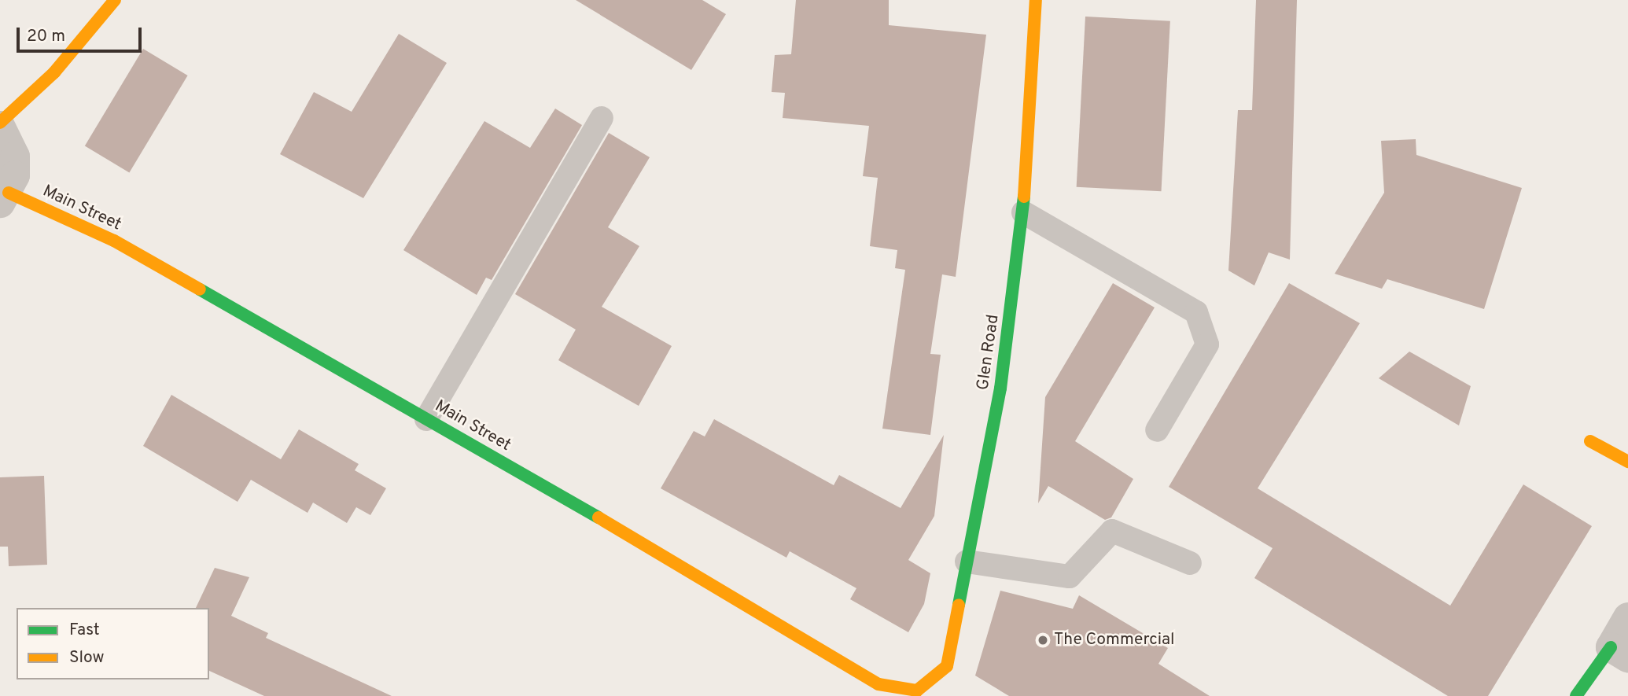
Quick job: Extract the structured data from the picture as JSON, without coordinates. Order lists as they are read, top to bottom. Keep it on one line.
{"streets":{"street":["Main Street","Glen Road"]},"crossings":[["Main Street","Glen Road"]],"places":["The Commercial"],"legend":["Fast","Slow"],"scale_bar":"20 m"}
